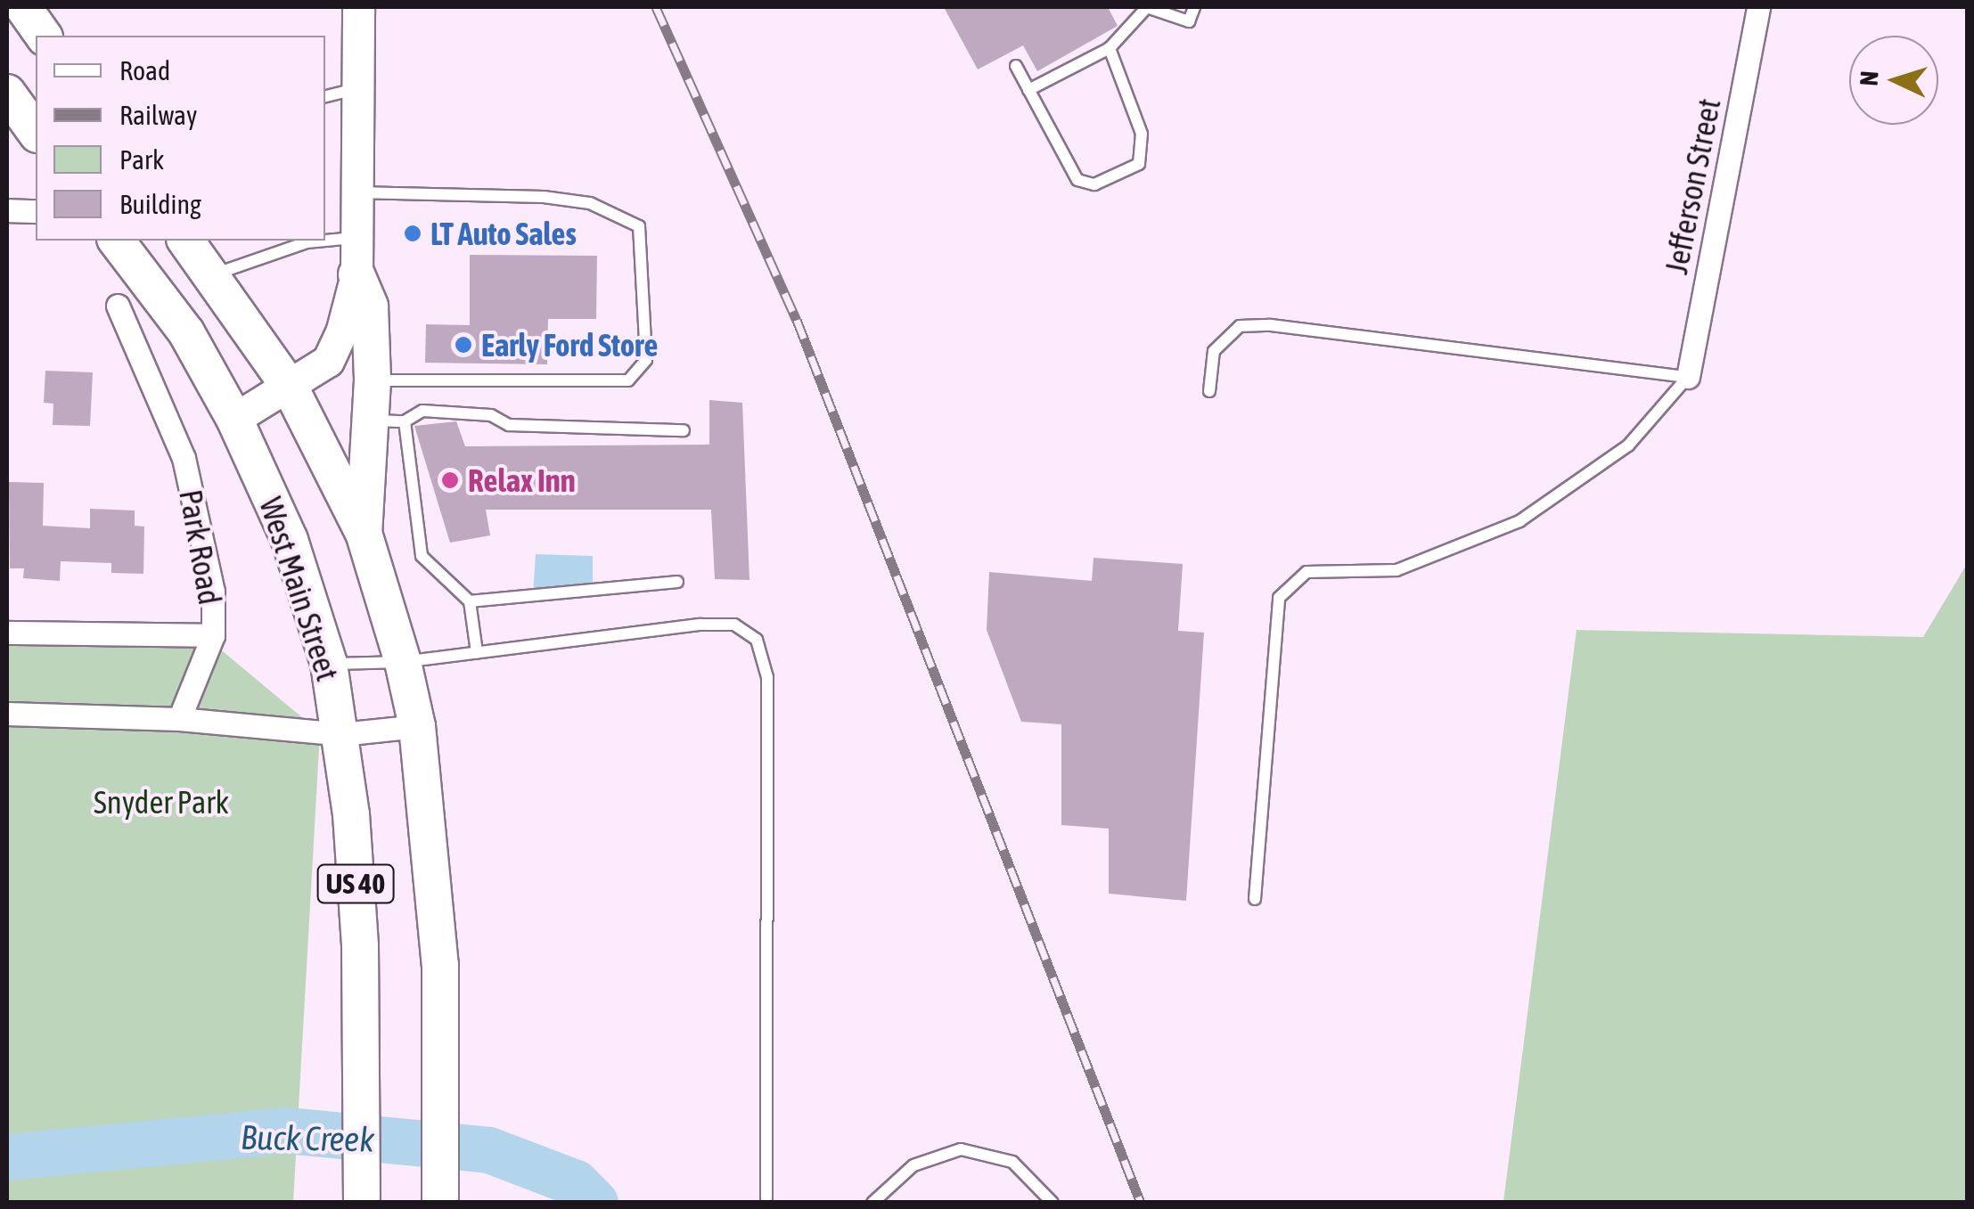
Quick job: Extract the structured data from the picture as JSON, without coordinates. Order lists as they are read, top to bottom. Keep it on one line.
{"streets":{"main road":["West Main Street","US 40"],"street":["Jefferson Street","Park Road"]},"crossings":[["West Main Street","US 40"]],"water":["Buck Creek"],"parks":["Snyder Park"],"places":["LT Auto Sales","Early Ford Store","Relax Inn"],"legend":["Road","Railway","Park","Building"],"north":"left"}
